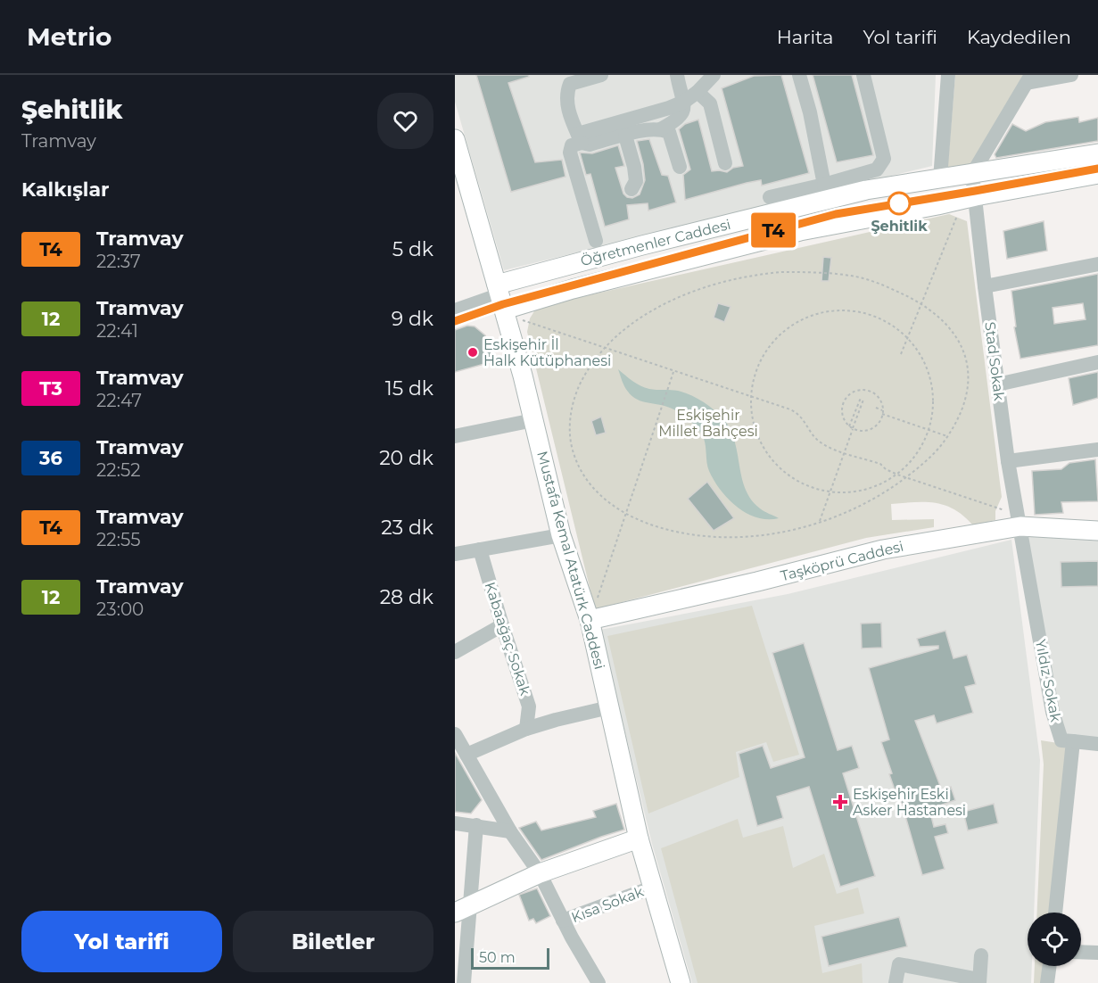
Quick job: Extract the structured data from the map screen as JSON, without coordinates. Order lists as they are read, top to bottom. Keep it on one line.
{"streets":{"main road":["Öğretmenler Caddesi","Mustafa Kemal Atatürk Caddesi","Taşköprü Caddesi"],"street":["Stad Sokak","Kabaağaç Sokak","Yıldız Sokak","Kısa Sokak"]},"crossings":[["Öğretmenler Caddesi","Stad Sokak"],["Öğretmenler Caddesi","Mustafa Kemal Atatürk Caddesi"],["Stad Sokak","Taşköprü Caddesi"],["Stad Sokak","Yıldız Sokak"],["Mustafa Kemal Atatürk Caddesi","Taşköprü Caddesi"],["Mustafa Kemal Atatürk Caddesi","Kısa Sokak"],["Taşköprü Caddesi","Yıldız Sokak"]],"parks":["Eskişehir Millet Bahçesi"],"places":{"other":["Şehitlik","Eskişehir İl Halk Kütüphanesi"],"health":["Eskişehir Eski Asker Hastanesi"]},"lines":["tram line T4"],"scale_bar":"50 m","page":{"header":"Metrio","nav":["Harita","Yol tarifi","Kaydedilen"],"heading":[["Şehitlik","Tramvay"],"Kalkışlar"],"on_map":"T4","list":[{"mark":"T4","name":"Tramvay","note":"22:37","value":"5 dk"},{"mark":"12","name":"Tramvay","note":"22:41","value":"9 dk"},{"mark":"T3","name":"Tramvay","note":"22:47","value":"15 dk"},{"mark":"36","name":"Tramvay","note":"22:52","value":"20 dk"},{"mark":"T4","name":"Tramvay","note":"22:55","value":"23 dk"},{"mark":"12","name":"Tramvay","note":"23:00","value":"28 dk"}],"buttons":["Yol tarifi","Biletler"],"scale":"50 m"}}
